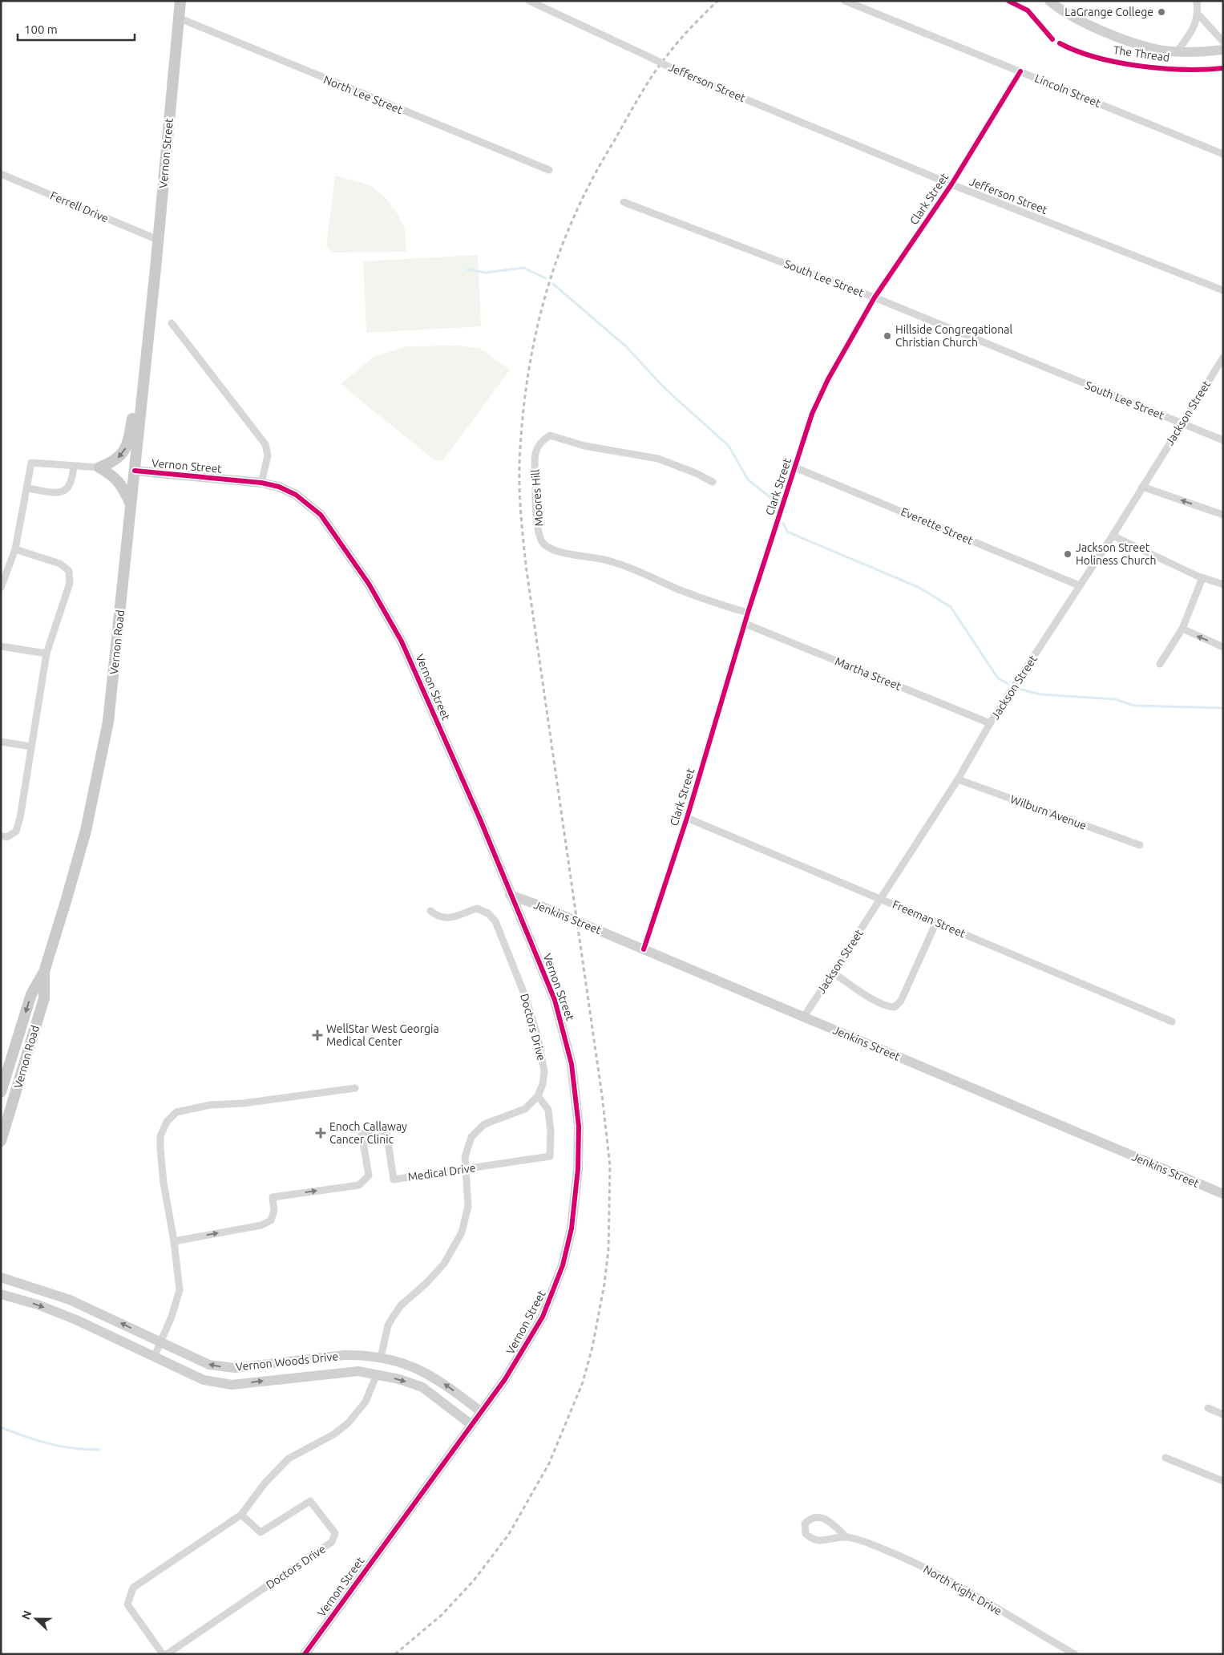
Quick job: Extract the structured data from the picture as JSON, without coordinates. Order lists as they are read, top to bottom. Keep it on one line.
{"streets":{"main road":["Vernon Street","Vernon Road"],"street":["Jefferson Street","Lincoln Street","North Lee Street","Clark Street","Ferrell Drive","South Lee Street","Jackson Street","Moores Hill","Everette Street","Martha Street","Wilburn Avenue","Jenkins Street","Freeman Street","Doctors Drive","Medical Drive","Vernon Woods Drive","North Kight Drive"],"cycle path":["The Thread"]},"crossings":[["Jefferson Street","Clark Street"],["Lincoln Street","Clark Street"],["North Lee Street","Vernon Street"],["Vernon Street","Ferrell Drive"],["Vernon Street","Vernon Road"],["Vernon Street","Jenkins Street"],["Vernon Street","Vernon Woods Drive"],["Clark Street","South Lee Street"],["Clark Street","Moores Hill"],["Clark Street","Everette Street"],["Clark Street","Martha Street"],["Clark Street","Jenkins Street"],["Clark Street","Freeman Street"],["South Lee Street","Jackson Street"],["Jackson Street","Everette Street"],["Jackson Street","Martha Street"],["Jackson Street","Wilburn Avenue"],["Jackson Street","Jenkins Street"],["Jackson Street","Freeman Street"],["Doctors Drive","Medical Drive"],["Doctors Drive","Vernon Woods Drive"]],"places":{"other":["LaGrange College","Hillside Congregational Christian Church","Jackson Street Holiness Church"],"health":["WellStar West Georgia Medical Center","Enoch Callaway Cancer Clinic"]},"scale_bar":"100 m","north":"left"}
